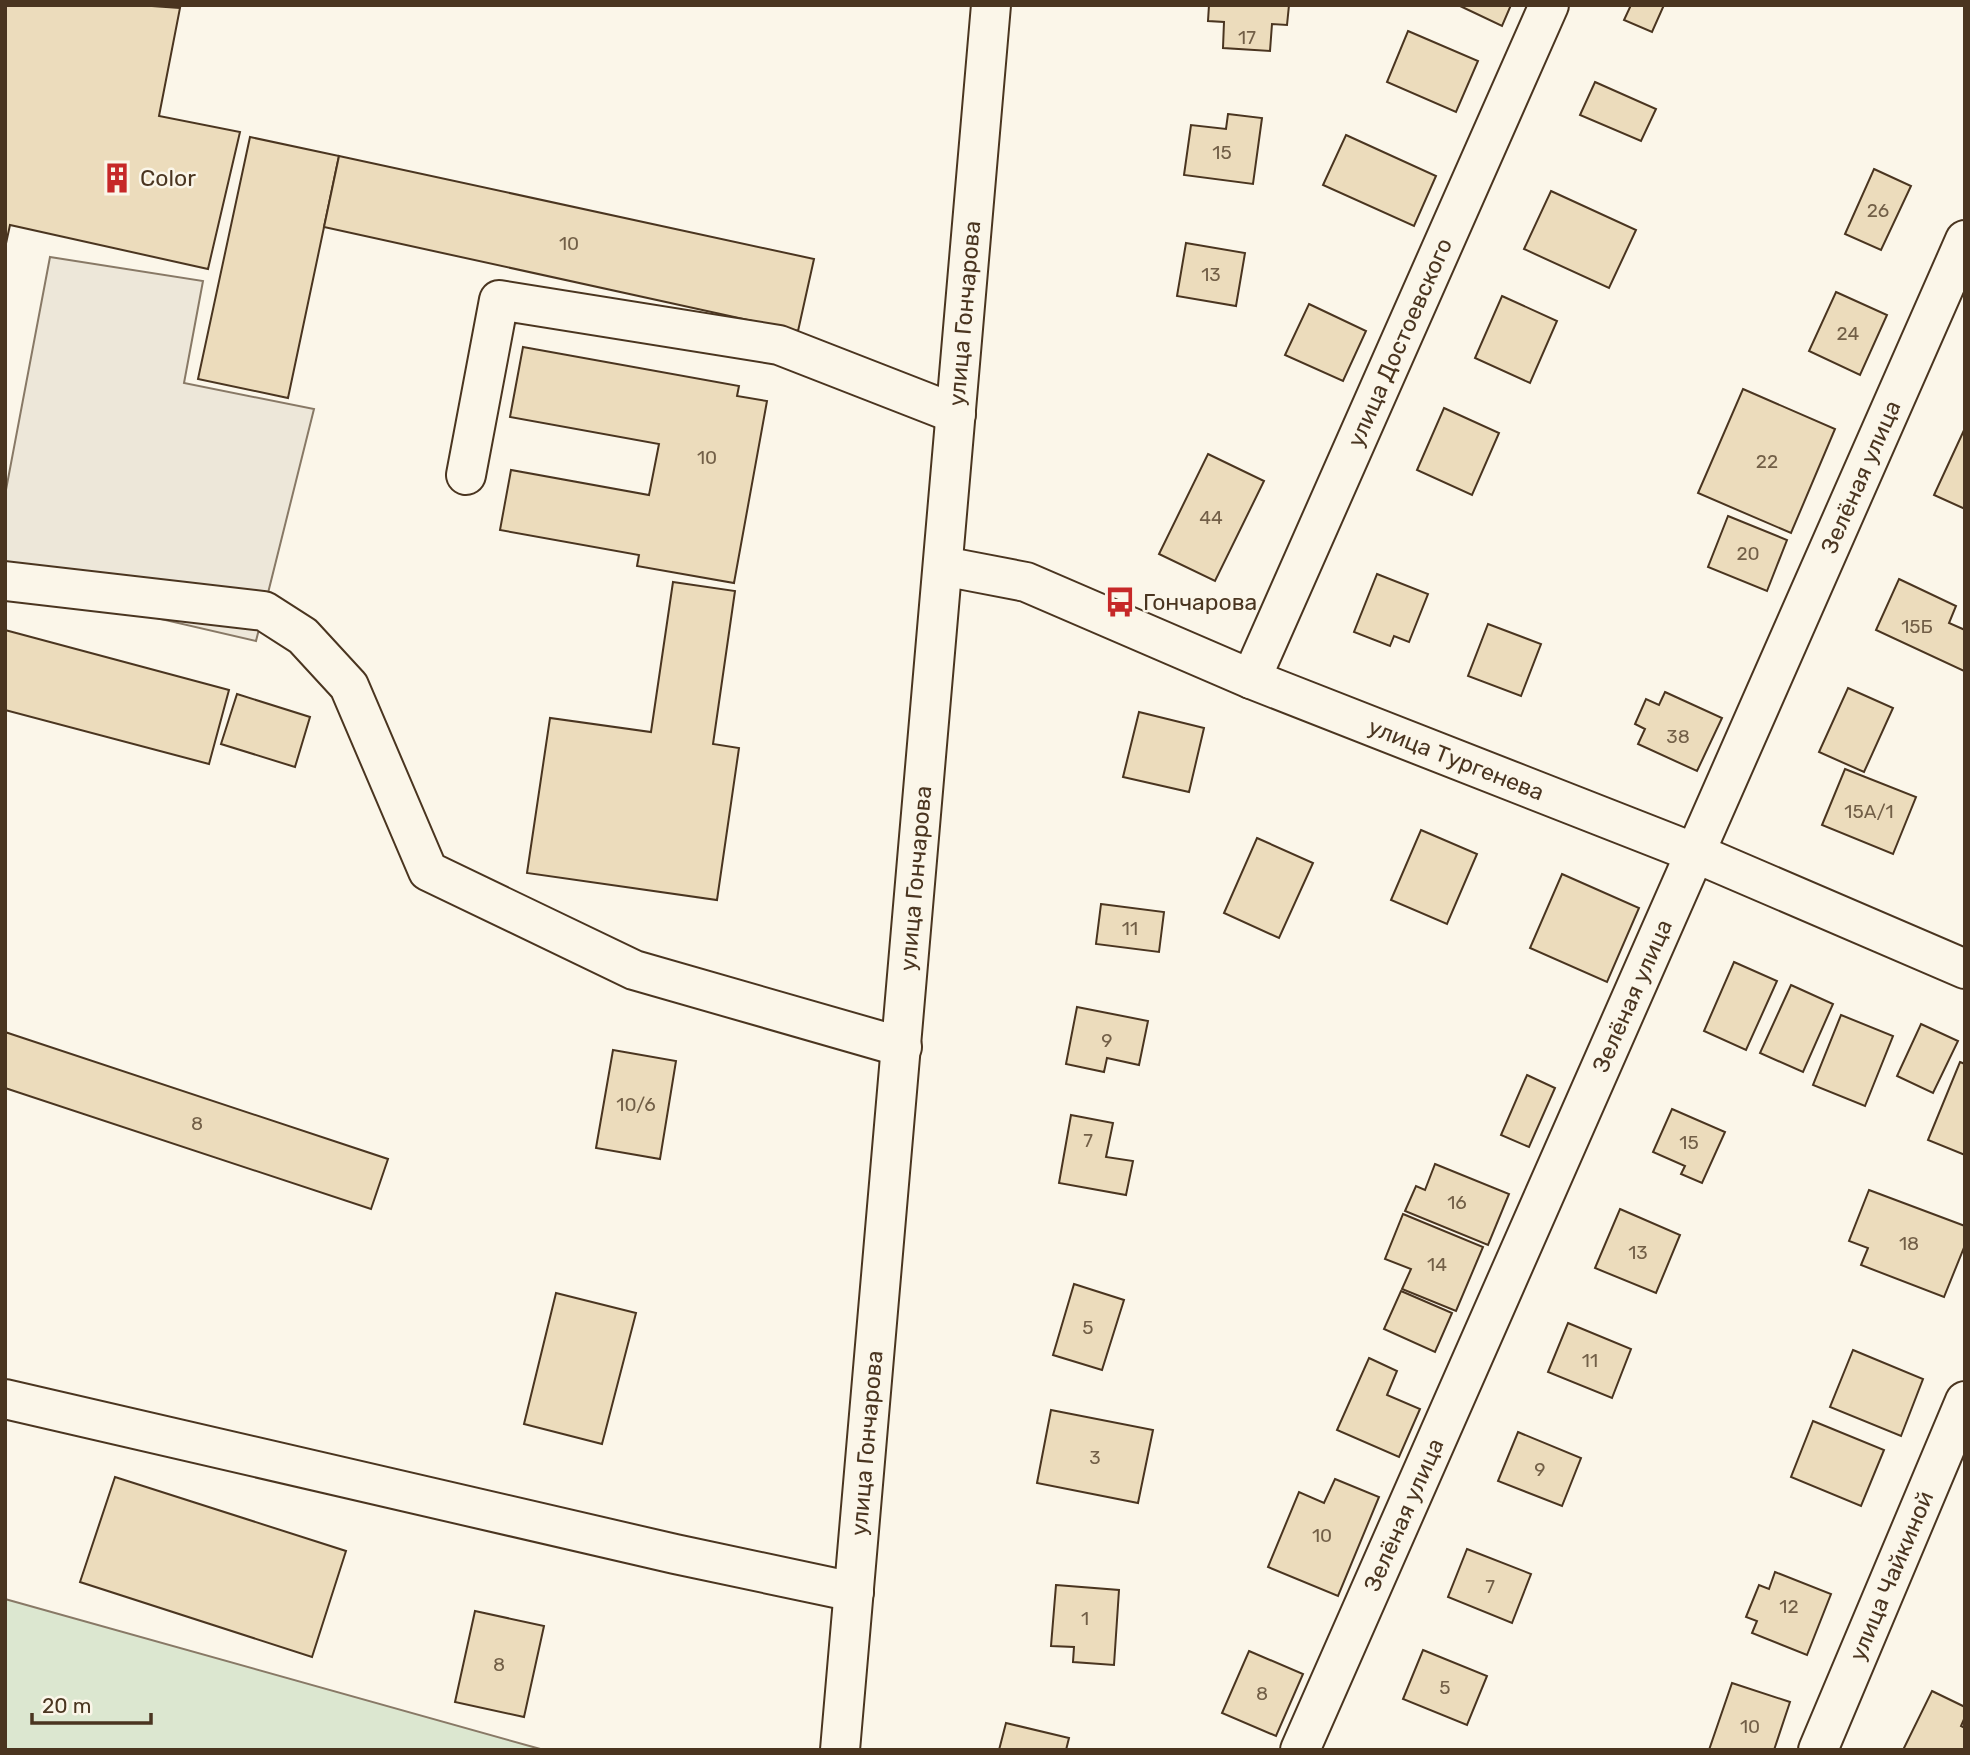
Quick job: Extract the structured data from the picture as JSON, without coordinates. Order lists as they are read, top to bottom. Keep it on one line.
{"streets":{"street":["улица Гончарова","улица Достоевского","Зелёная улица","улица Тургенева","улица Чайкиной"]},"crossings":[["улица Гончарова","улица Тургенева"],["улица Достоевского","улица Тургенева"],["Зелёная улица","улица Тургенева"]],"places":{"building":["Color"],"bus stop":["Гончарова"]},"house_numbers":["17","15","26","10","13","24","10","22","44","20","15Б","38","15А/1","11","9","10/6","8","7","15","16","18","13","14","5","11","3","9","10","7","12","1","8","5","8","10"],"scale_bar":"20 m"}
